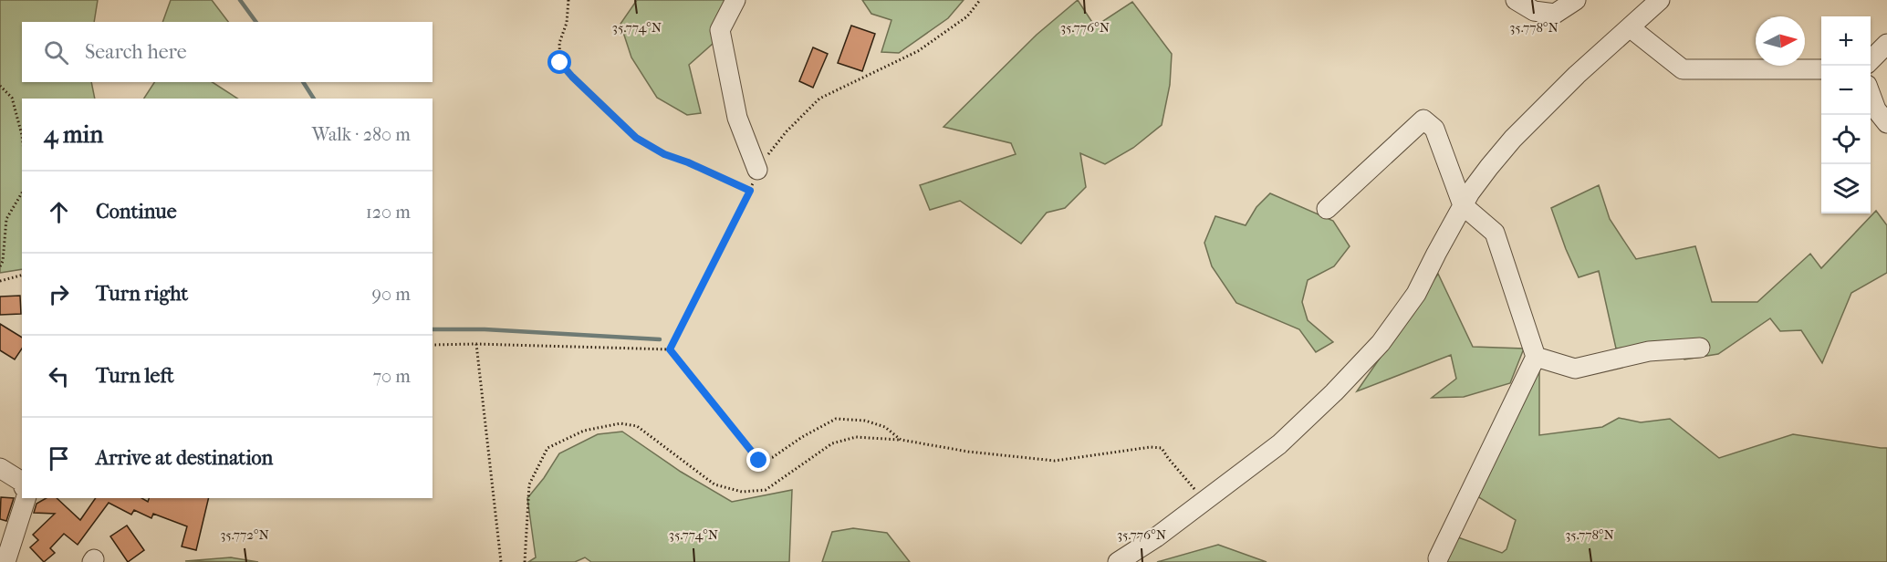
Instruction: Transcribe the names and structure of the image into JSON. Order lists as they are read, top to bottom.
{
  "north": "right",
  "page": {
    "map_buttons": ["+", "−"],
    "search": "Search here",
    "heading": ["4 min", "Walk · 280 m"],
    "list": [
      ["Continue", "120 m"],
      ["Turn right", "90 m"],
      ["Turn left", "70 m"],
      "Arrive at destination"
    ]
  },
  "coordinates": [
    "35.774°N",
    "35.776°N",
    "35.778°N",
    "35.772°N"
  ]
}
